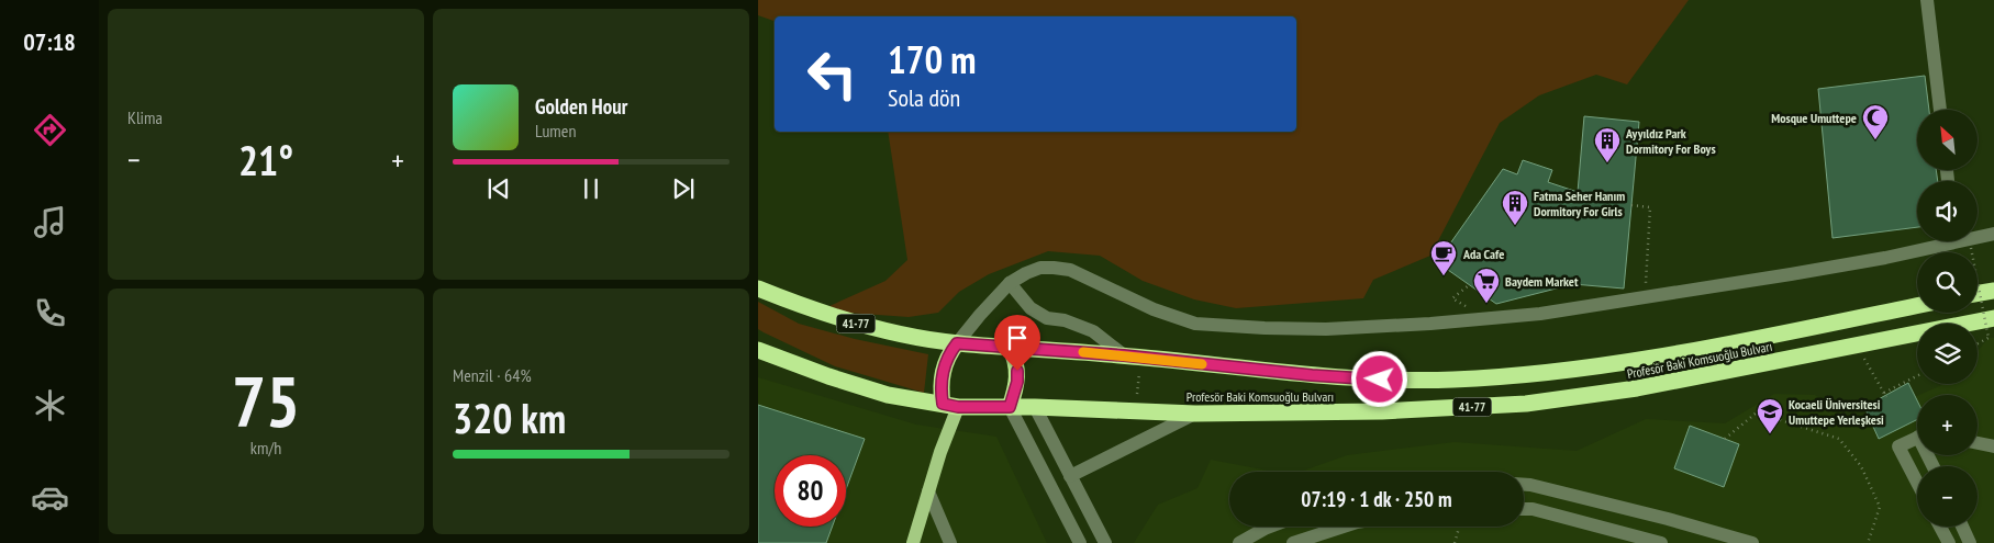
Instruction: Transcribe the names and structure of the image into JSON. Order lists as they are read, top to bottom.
{
  "streets": {
    "highway": ["41-77", "Profesör Baki Komsuoğlu Bulvarı"]
  },
  "places": {
    "mosque": ["Mosque Umuttepe"],
    "building": ["Ayyıldız Park Dormitory For Boys", "Fatma Seher Hanım Dormitory For Girls"],
    "cafe": ["Ada Cafe"],
    "supermarket": ["Baydem Market"],
    "school or university": ["Kocaeli Üniversitesi Umuttepe Yerleşkesi"]
  },
  "north": "top left",
  "page": {
    "tabs": "07:18",
    "tile": [
      "Klima",
      ["75", "km/h"],
      ["Menzil · 64%", "320 km"]
    ],
    "turn": ["170 m", "Sola dön"],
    "song": ["Golden Hour", "Lumen"],
    "map_buttons": ["+", "−"],
    "heat": ["−", "21°", "+"],
    "limit": "80",
    "trip": "07:19 · 1 dk · 250 m"
  }
}
